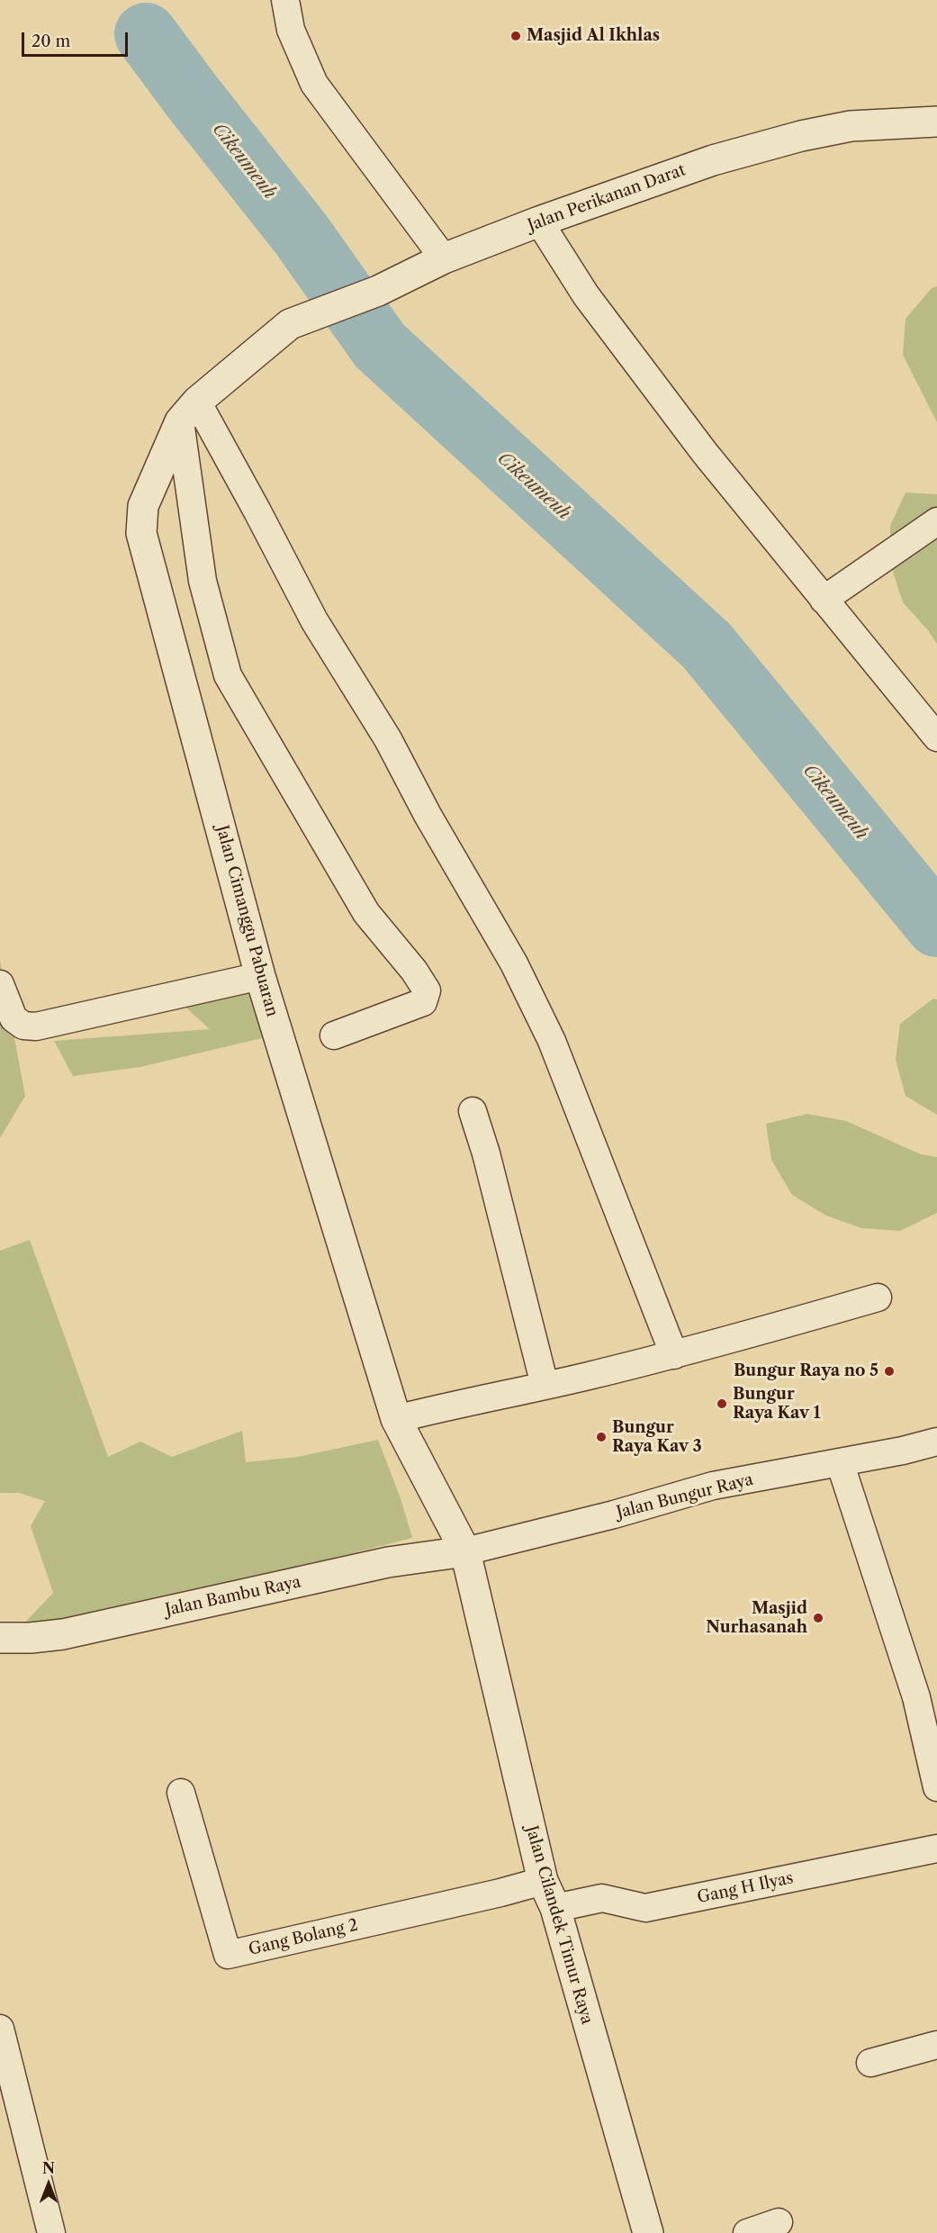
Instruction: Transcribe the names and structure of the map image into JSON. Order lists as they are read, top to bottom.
{
  "streets": {
    "street": [
      "Jalan Perikanan Darat",
      "Jalan Cimanggu Pabuaran",
      "Jalan Bungur Raya",
      "Jalan Bambu Raya",
      "Gang H Ilyas",
      "Jalan Cilandek Timur Raya",
      "Gang Bolang 2"
    ]
  },
  "crossings": [
    ["Jalan Perikanan Darat", "Jalan Cimanggu Pabuaran"],
    ["Jalan Cimanggu Pabuaran", "Jalan Bungur Raya"],
    ["Jalan Cimanggu Pabuaran", "Jalan Bambu Raya"],
    ["Jalan Cimanggu Pabuaran", "Jalan Cilandek Timur Raya"],
    ["Jalan Bungur Raya", "Jalan Bambu Raya"],
    ["Jalan Bungur Raya", "Jalan Cilandek Timur Raya"],
    ["Jalan Bambu Raya", "Jalan Cilandek Timur Raya"],
    ["Gang H Ilyas", "Jalan Cilandek Timur Raya"],
    ["Jalan Cilandek Timur Raya", "Gang Bolang 2"]
  ],
  "water": ["Cikeumeuh"],
  "places": [
    "Masjid Al Ikhlas",
    "Bungur Raya no 5",
    "Bungur Raya Kav 1",
    "Bungur Raya Kav 3",
    "Masjid Nurhasanah"
  ],
  "scale_bar": "20 m",
  "north": "top"
}
